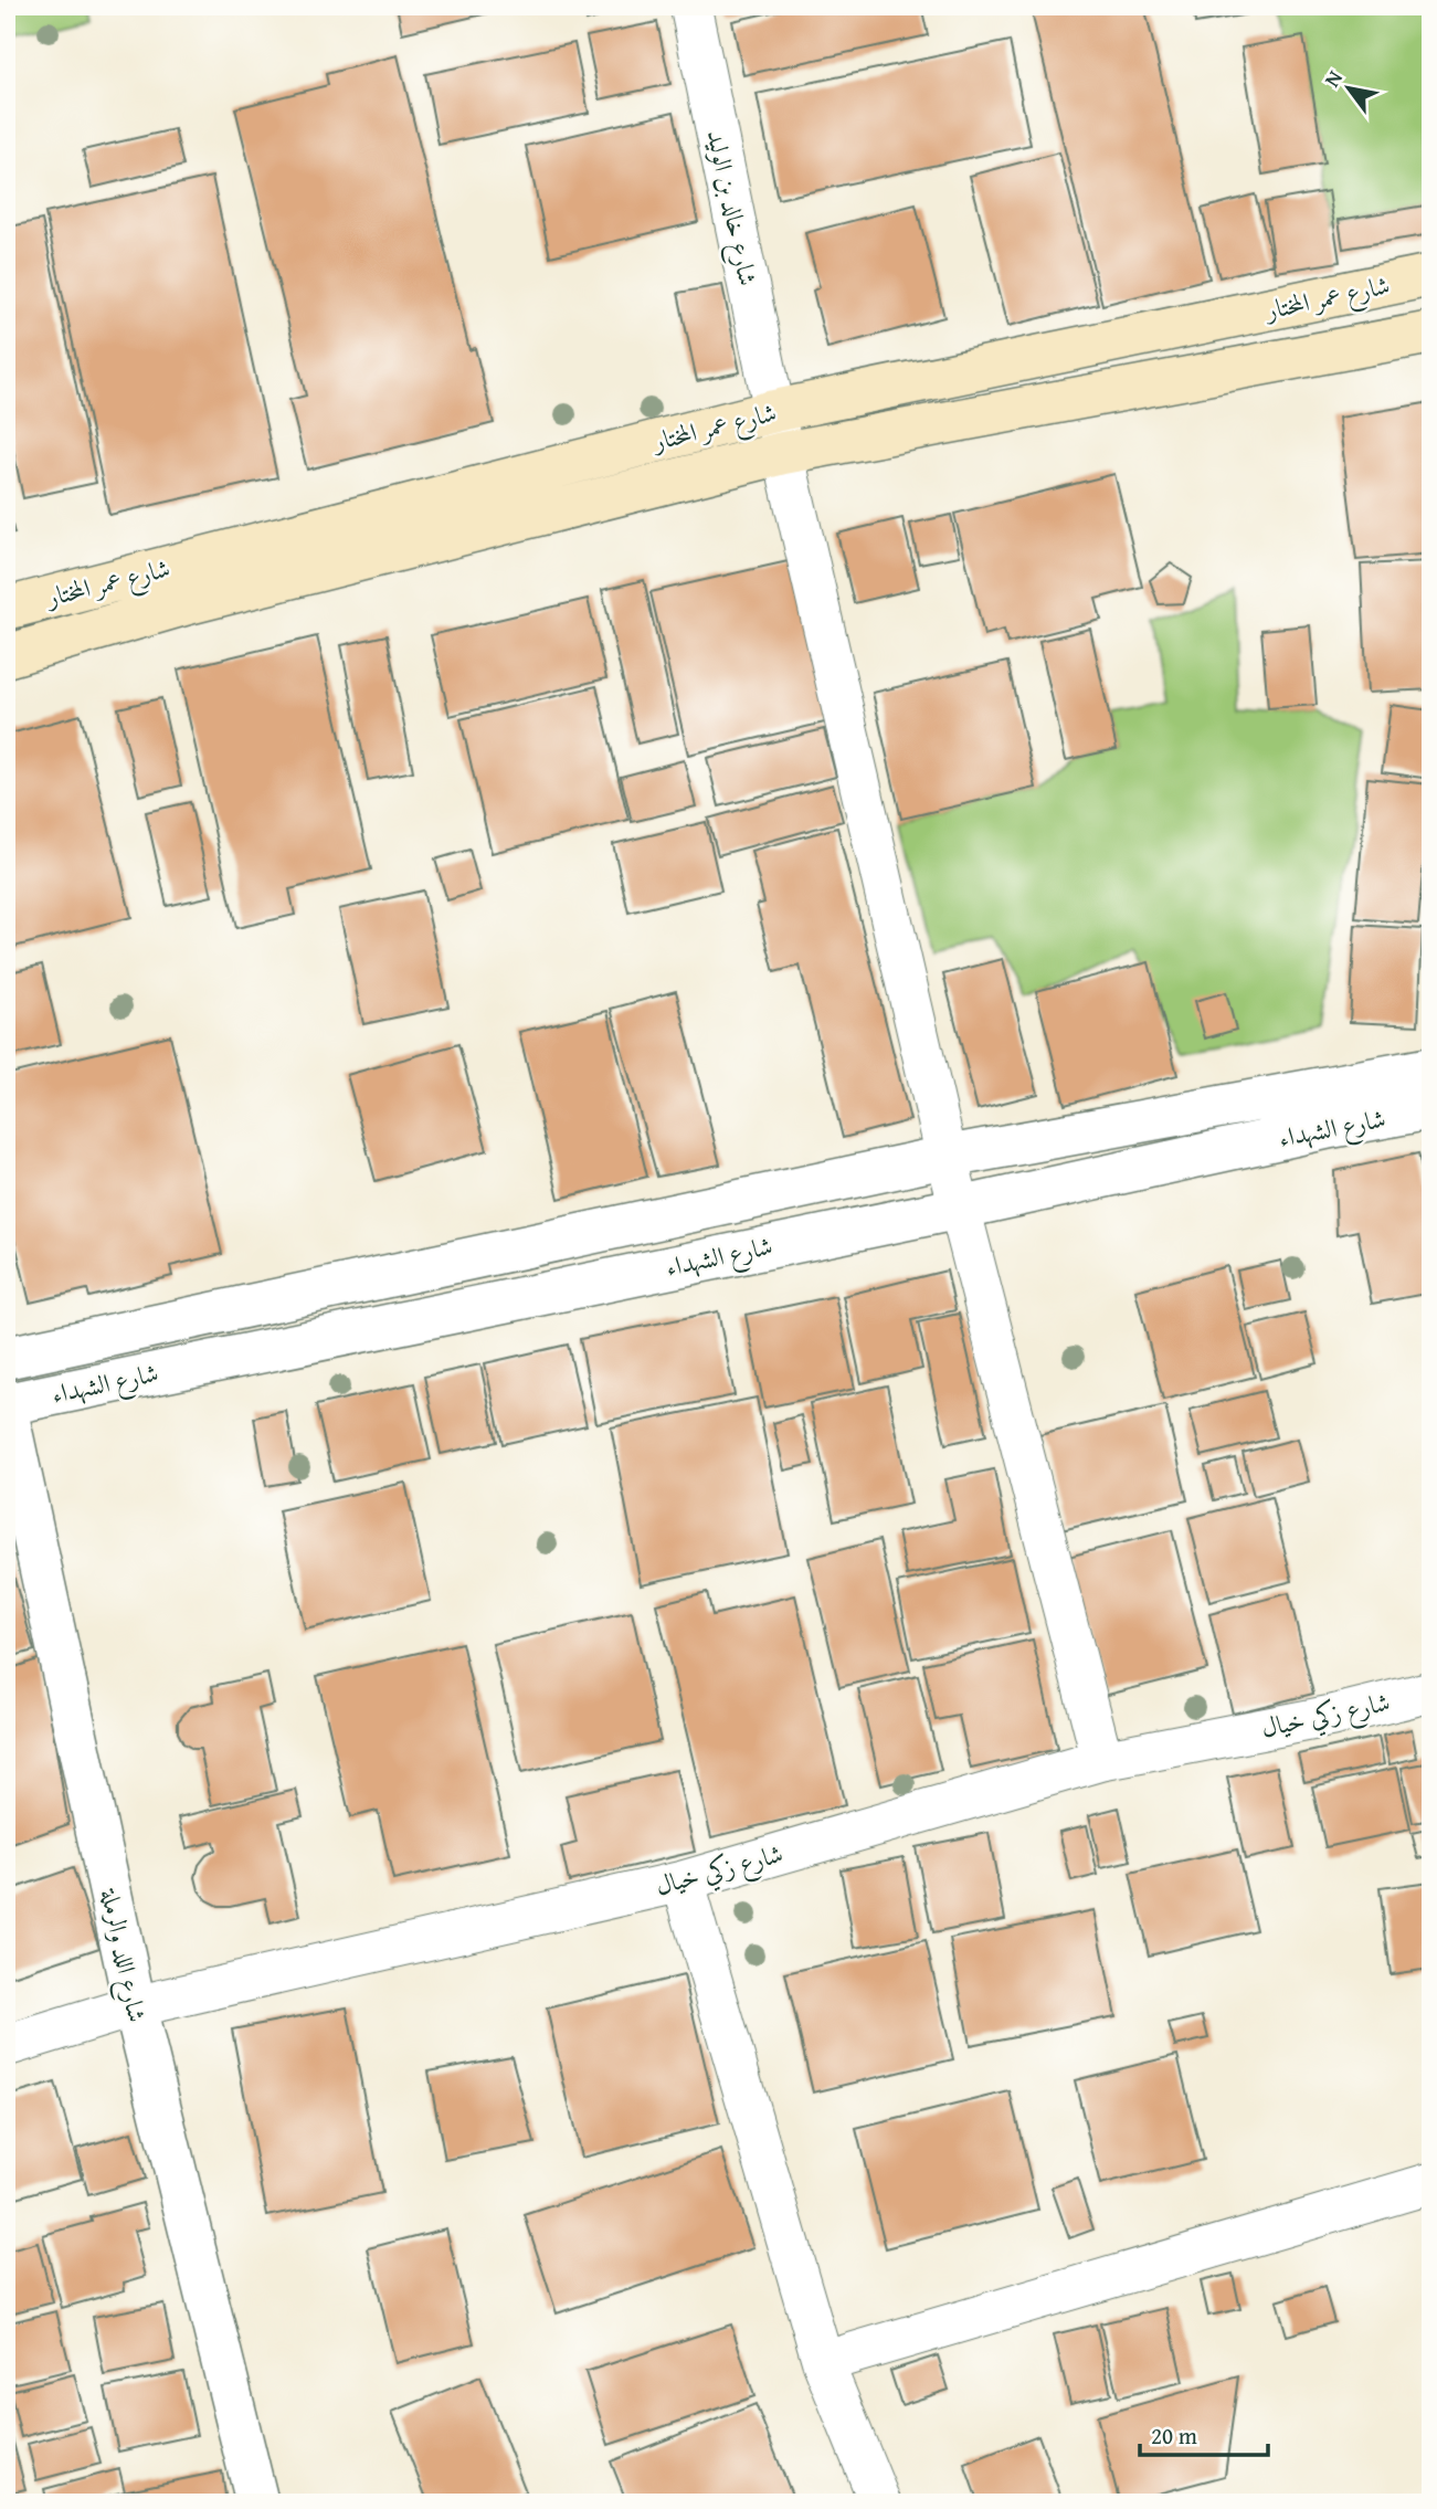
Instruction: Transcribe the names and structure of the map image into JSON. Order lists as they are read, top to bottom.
{
  "streets": {
    "main road": ["شارع عمر المختار"],
    "street": [
      "شارع خالد بن الوليد",
      "شارع الشهداء",
      "شارع زكي خيال",
      "شارع اللد والرملة"
    ]
  },
  "crossings": [
    ["شارع خالد بن الوليد", "شارع عمر المختار"],
    ["شارع خالد بن الوليد", "شارع الشهداء"],
    ["شارع خالد بن الوليد", "شارع زكي خيال"],
    ["شارع الشهداء", "شارع اللد والرملة"],
    ["شارع زكي خيال", "شارع اللد والرملة"]
  ],
  "scale_bar": "20 m",
  "north": "top left"
}
